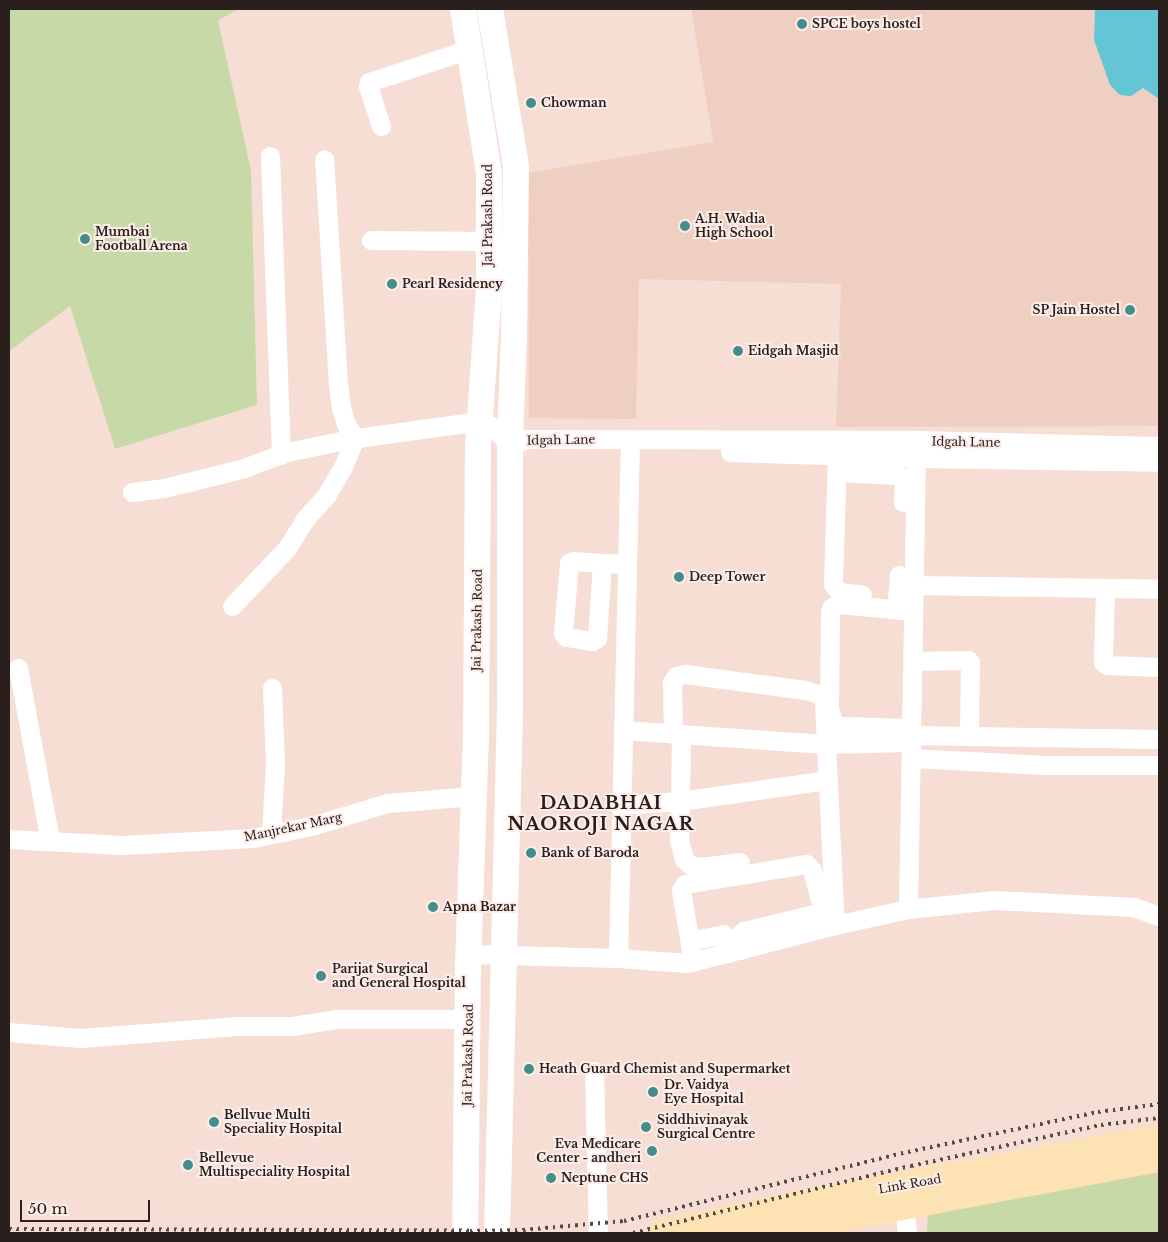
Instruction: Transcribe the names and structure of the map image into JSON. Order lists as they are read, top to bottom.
{
  "streets": {
    "main road": ["Jai Prakash Road", "Link Road"],
    "street": ["Idgah Lane", "Manjrekar Marg"]
  },
  "crossings": [
    ["Jai Prakash Road", "Manjrekar Marg"]
  ],
  "districts": ["DADABHAI NAOROJI NAGAR"],
  "places": [
    "SPCE boys hostel",
    "Chowman",
    "A.H. Wadia High School",
    "Mumbai Football Arena",
    "Pearl Residency",
    "SP Jain Hostel",
    "Eidgah Masjid",
    "Deep Tower",
    "Bank of Baroda",
    "Apna Bazar",
    "Parijat Surgical and General Hospital",
    "Heath Guard Chemist and Supermarket",
    "Dr. Vaidya Eye Hospital",
    "Bellvue Multi Speciality Hospital",
    "Siddhivinayak Surgical Centre",
    "Eva Medicare Center - andheri",
    "Bellevue Multispeciality Hospital",
    "Neptune CHS"
  ],
  "scale_bar": "50 m"
}
